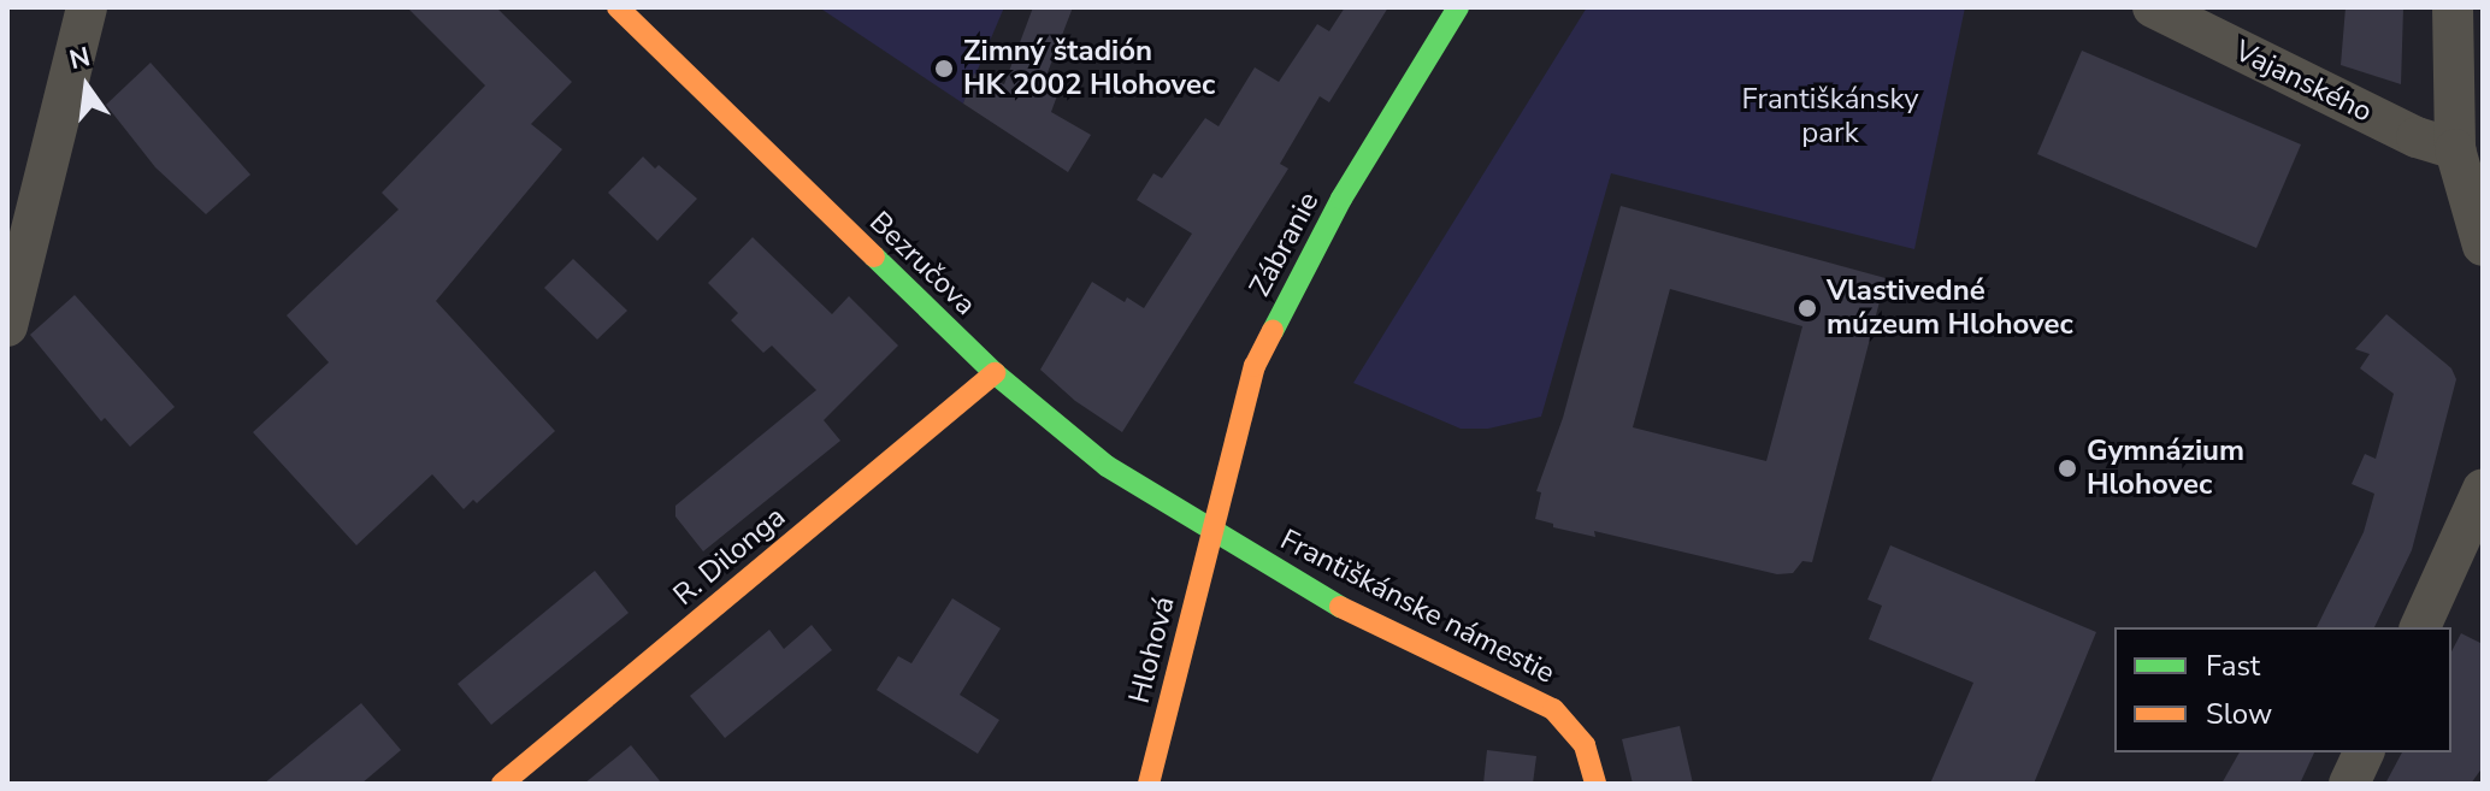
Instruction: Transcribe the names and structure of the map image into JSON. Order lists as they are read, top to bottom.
{
  "streets": {
    "street": [
      "Vajanského",
      "Zábranie",
      "Bezručova",
      "R. Dilonga",
      "Františkánske námestie",
      "Hlohová"
    ]
  },
  "crossings": [
    ["Zábranie", "Bezručova"],
    ["Zábranie", "Františkánske námestie"],
    ["Zábranie", "Hlohová"],
    ["Bezručova", "R. Dilonga"],
    ["Bezručova", "Františkánske námestie"],
    ["Bezručova", "Hlohová"],
    ["Františkánske námestie", "Hlohová"]
  ],
  "parks": ["Františkánsky park"],
  "places": ["Zimný štadión HK 2002 Hlohovec", "Vlastivedné múzeum Hlohovec", "Gymnázium Hlohovec"],
  "legend": ["Fast", "Slow"],
  "north": "top"
}
